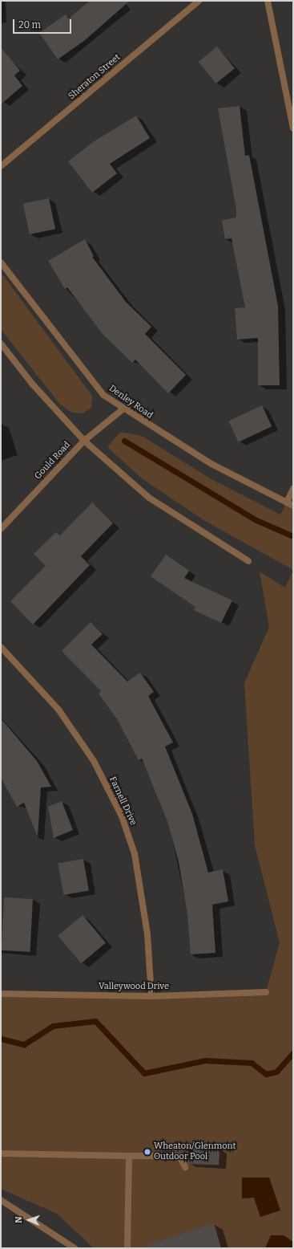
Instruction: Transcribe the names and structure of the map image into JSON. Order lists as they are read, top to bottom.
{
  "streets": {
    "street": [
      "Sheraton Street",
      "Denley Road",
      "Gould Road",
      "Farnell Drive",
      "Valleywood Drive"
    ]
  },
  "crossings": [
    ["Denley Road", "Gould Road"],
    ["Farnell Drive", "Valleywood Drive"]
  ],
  "places": ["Wheaton/Glenmont Outdoor Pool"],
  "scale_bar": "20 m",
  "north": "left"
}
